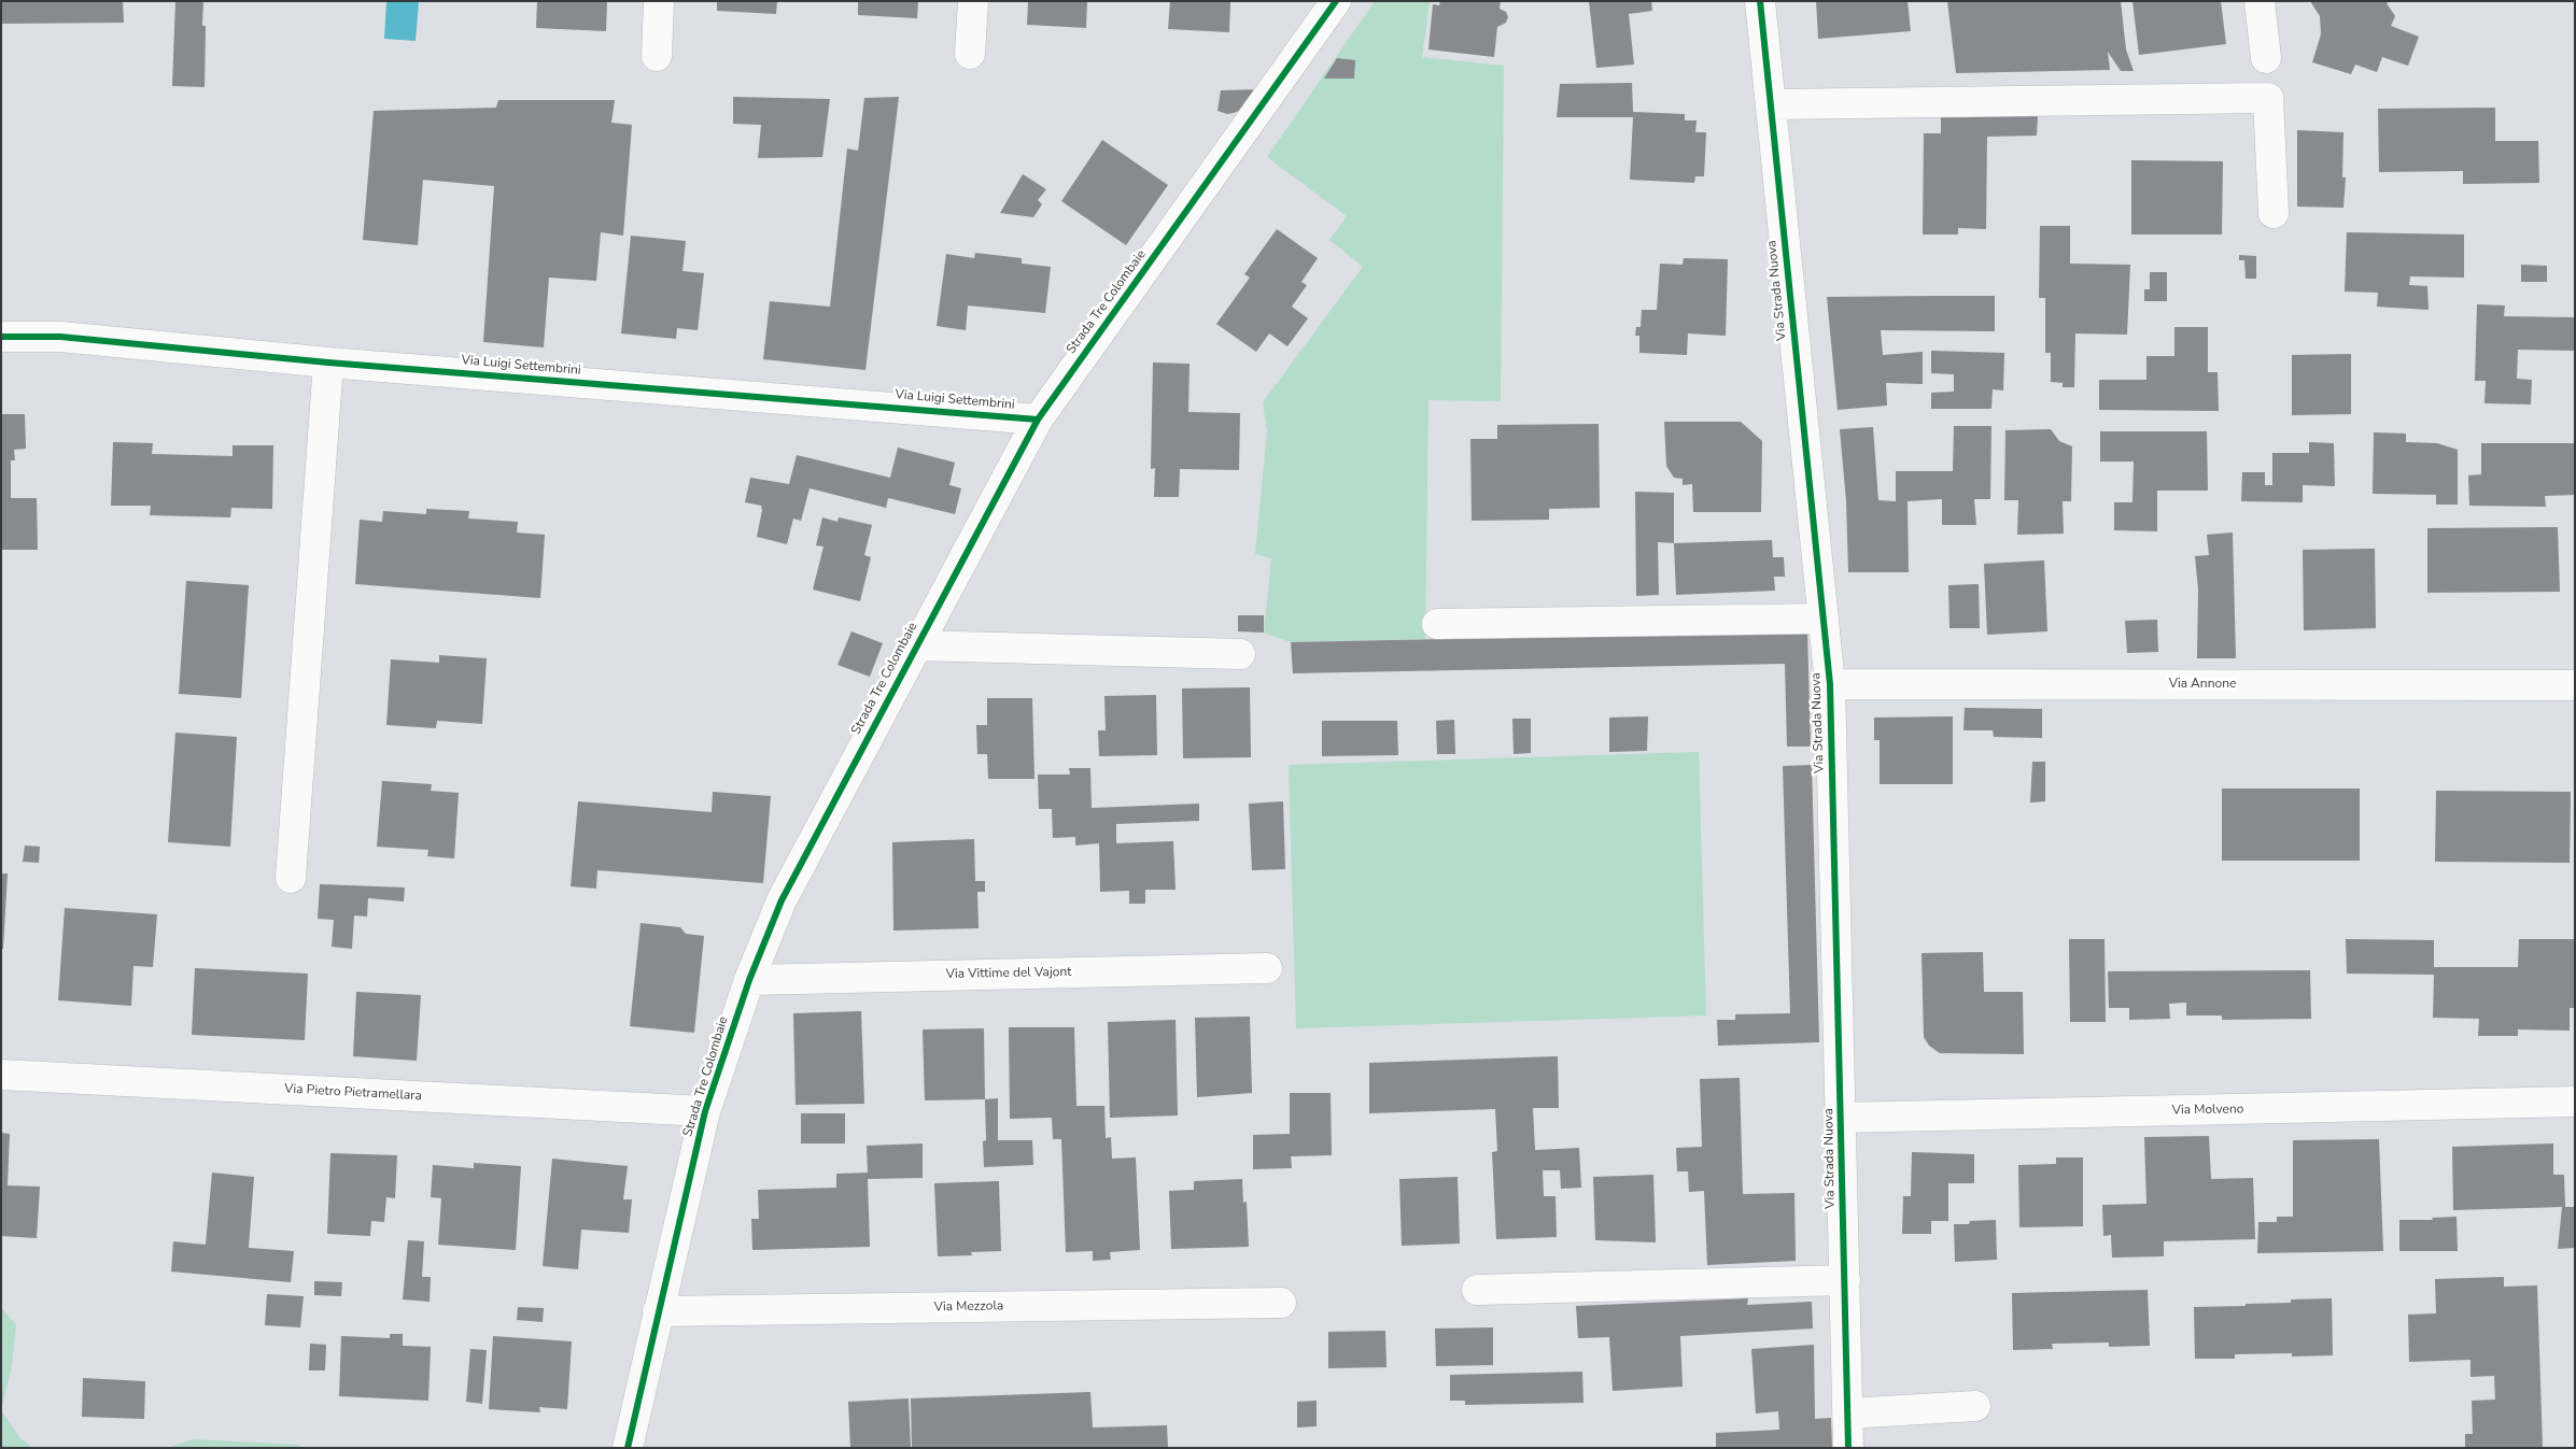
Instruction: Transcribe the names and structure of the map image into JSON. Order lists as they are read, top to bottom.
{
  "streets": {
    "street": [
      "Via Strada Nuova",
      "Strada Tre Colombaie",
      "Via Luigi Settembrini",
      "Via Annone",
      "Via Vittime del Vajont",
      "Via Pietro Pietramellara",
      "Via Molveno",
      "Via Mezzola"
    ]
  },
  "crossings": [
    ["Via Strada Nuova", "Via Annone"],
    ["Via Strada Nuova", "Via Molveno"],
    ["Strada Tre Colombaie", "Via Luigi Settembrini"],
    ["Strada Tre Colombaie", "Via Vittime del Vajont"],
    ["Strada Tre Colombaie", "Via Pietro Pietramellara"],
    ["Strada Tre Colombaie", "Via Mezzola"]
  ]
}
